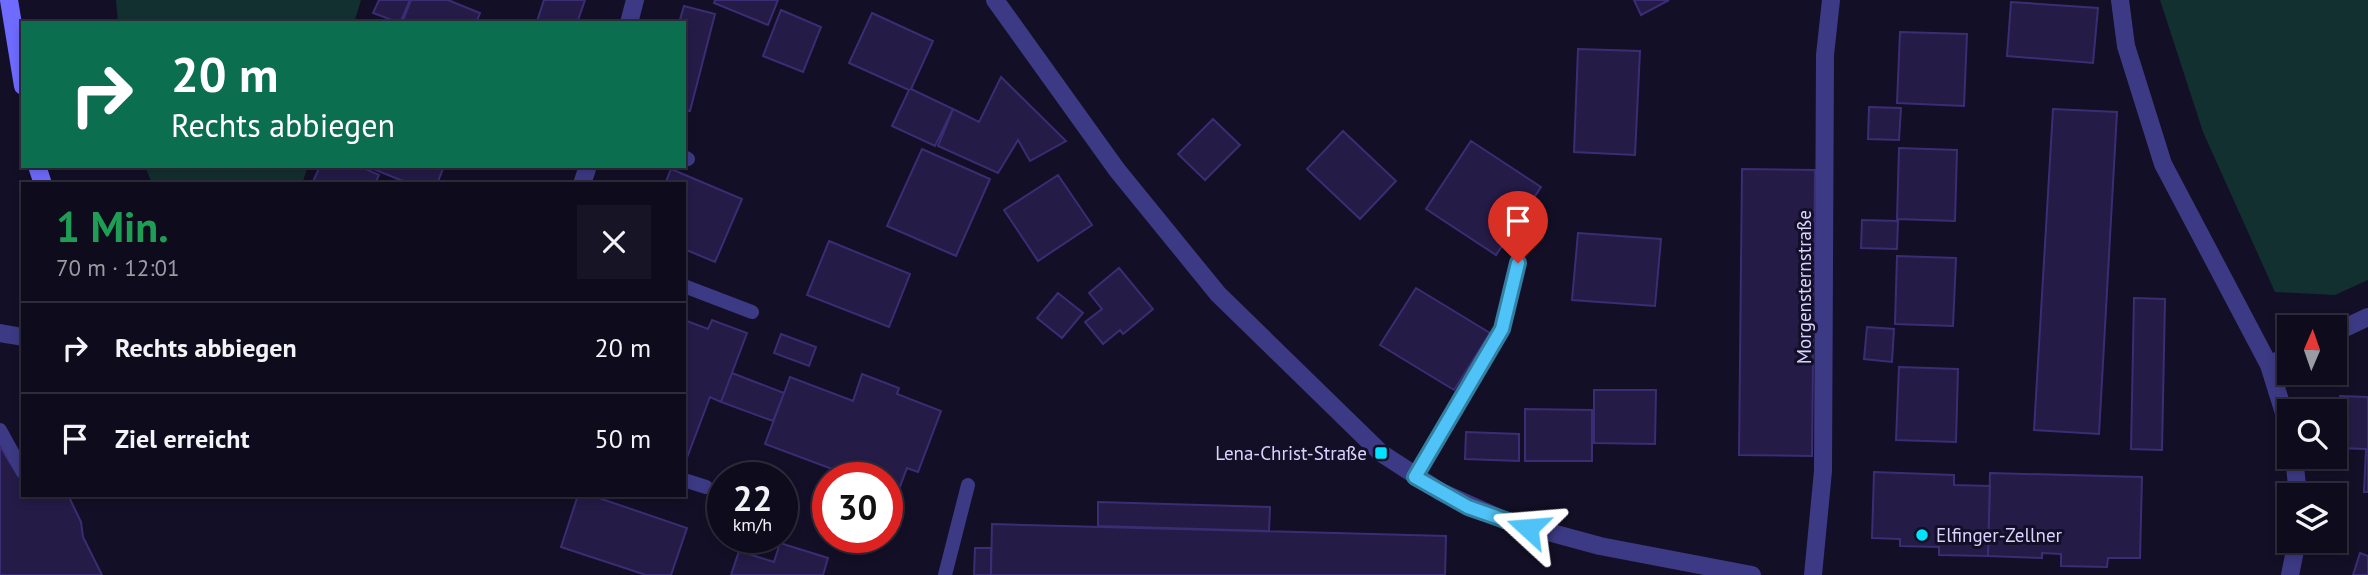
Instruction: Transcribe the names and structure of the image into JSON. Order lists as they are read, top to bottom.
{
  "streets": {
    "street": ["Morgensternstraße"]
  },
  "places": {
    "transit": ["Lena-Christ-Straße"],
    "other": ["Elfinger-Zellner"]
  },
  "north": "top",
  "page": {
    "turn": ["20 m", "Rechts abbiegen"],
    "heading": ["1 Min.", "70 m · 12:01"],
    "list": [
      {
        "name": "Rechts abbiegen",
        "value": "20 m"
      },
      {
        "name": "Ziel erreicht",
        "value": "50 m"
      }
    ],
    "speed": "22 km/h",
    "limit": "30"
  }
}
